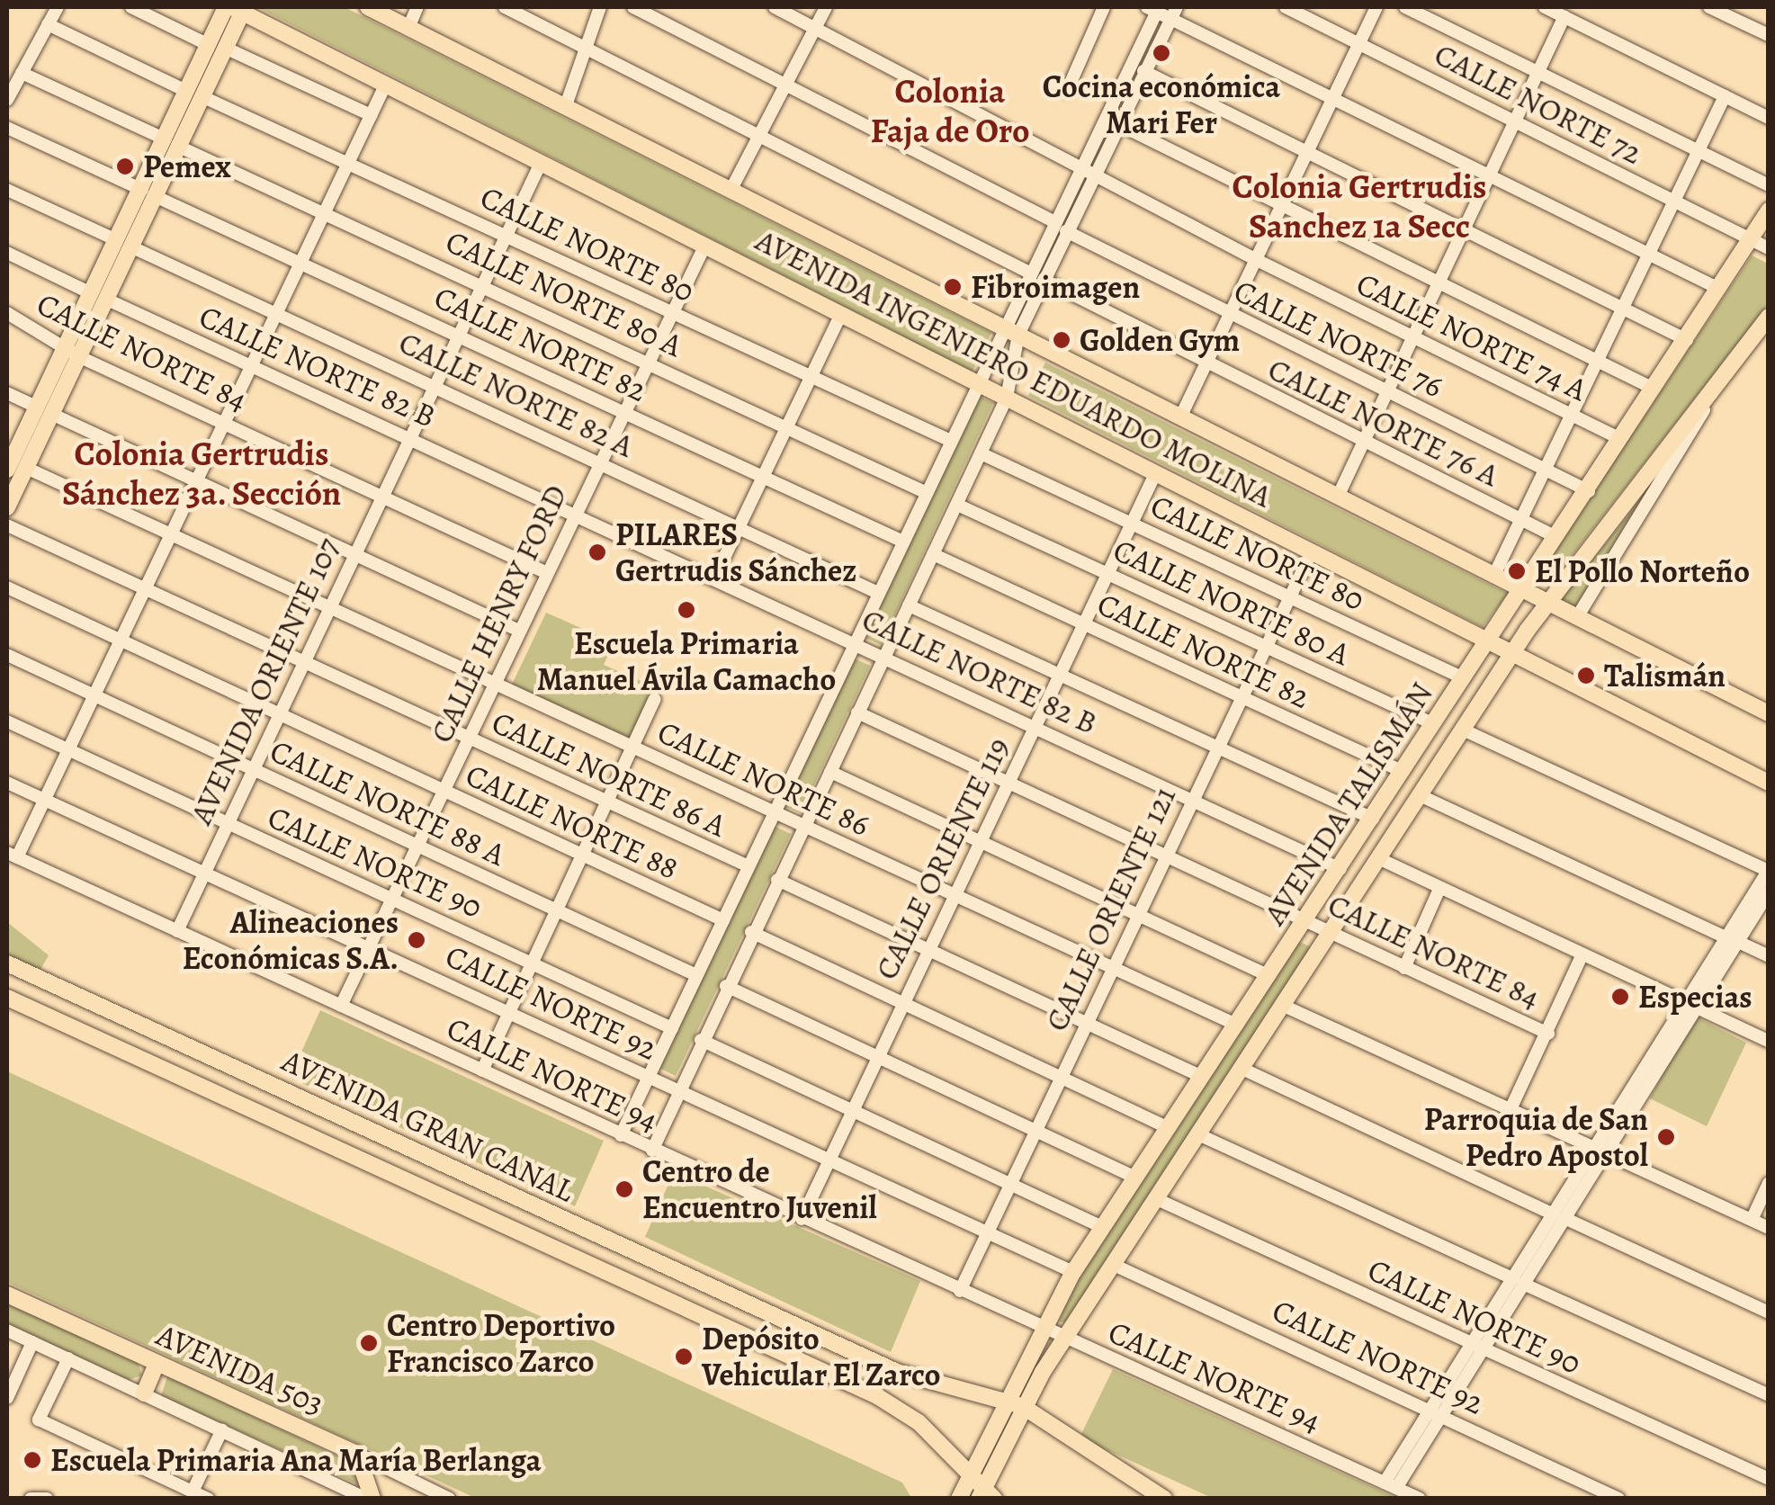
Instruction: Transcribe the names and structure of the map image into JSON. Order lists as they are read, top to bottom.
{
  "streets": {
    "main road": [
      "AVENIDA INGENIERO EDUARDO MOLINA",
      "AVENIDA TALISMÁN",
      "AVENIDA GRAN CANAL",
      "AVENIDA 503"
    ],
    "street": [
      "CALLE NORTE 72",
      "CALLE NORTE 80",
      "CALLE NORTE 80 A",
      "CALLE NORTE 74 A",
      "CALLE NORTE 76",
      "CALLE NORTE 82",
      "CALLE NORTE 84",
      "CALLE NORTE 82 B",
      "CALLE NORTE 82 A",
      "CALLE NORTE 76 A",
      "CALLE HENRY FORD",
      "AVENIDA ORIENTE 107",
      "CALLE NORTE 86 A",
      "CALLE NORTE 86",
      "CALLE NORTE 88 A",
      "CALLE NORTE 88",
      "CALLE ORIENTE 119",
      "CALLE NORTE 90",
      "CALLE ORIENTE 121",
      "CALLE NORTE 92",
      "CALLE NORTE 94"
    ]
  },
  "crossings": [
    ["CALLE NORTE 72", "AVENIDA TALISMÁN"],
    ["CALLE NORTE 80", "CALLE HENRY FORD"],
    ["CALLE NORTE 80", "AVENIDA ORIENTE 107"],
    ["CALLE NORTE 80", "AVENIDA TALISMÁN"],
    ["CALLE NORTE 80", "CALLE ORIENTE 119"],
    ["CALLE NORTE 80", "CALLE ORIENTE 121"],
    ["CALLE NORTE 80 A", "CALLE HENRY FORD"],
    ["CALLE NORTE 80 A", "AVENIDA ORIENTE 107"],
    ["CALLE NORTE 80 A", "AVENIDA TALISMÁN"],
    ["CALLE NORTE 80 A", "CALLE ORIENTE 119"],
    ["CALLE NORTE 80 A", "CALLE ORIENTE 121"],
    ["CALLE NORTE 74 A", "AVENIDA TALISMÁN"],
    ["CALLE NORTE 76", "AVENIDA TALISMÁN"],
    ["CALLE NORTE 82", "CALLE HENRY FORD"],
    ["CALLE NORTE 82", "AVENIDA ORIENTE 107"],
    ["CALLE NORTE 82", "AVENIDA TALISMÁN"],
    ["CALLE NORTE 82", "CALLE ORIENTE 119"],
    ["CALLE NORTE 82", "CALLE ORIENTE 121"],
    ["CALLE NORTE 84", "CALLE HENRY FORD"],
    ["CALLE NORTE 84", "AVENIDA ORIENTE 107"],
    ["CALLE NORTE 84", "AVENIDA TALISMÁN"],
    ["CALLE NORTE 84", "CALLE ORIENTE 119"],
    ["CALLE NORTE 84", "CALLE ORIENTE 121"],
    ["CALLE NORTE 82 B", "CALLE HENRY FORD"],
    ["CALLE NORTE 82 B", "AVENIDA ORIENTE 107"],
    ["CALLE NORTE 82 B", "AVENIDA TALISMÁN"],
    ["CALLE NORTE 82 B", "CALLE ORIENTE 119"],
    ["CALLE NORTE 82 B", "CALLE ORIENTE 121"],
    ["AVENIDA INGENIERO EDUARDO MOLINA", "CALLE HENRY FORD"],
    ["AVENIDA INGENIERO EDUARDO MOLINA", "AVENIDA ORIENTE 107"],
    ["AVENIDA INGENIERO EDUARDO MOLINA", "AVENIDA TALISMÁN"],
    ["AVENIDA INGENIERO EDUARDO MOLINA", "CALLE ORIENTE 119"],
    ["AVENIDA INGENIERO EDUARDO MOLINA", "CALLE ORIENTE 121"],
    ["CALLE NORTE 82 A", "CALLE HENRY FORD"],
    ["CALLE NORTE 82 A", "AVENIDA ORIENTE 107"],
    ["CALLE NORTE 76 A", "AVENIDA TALISMÁN"],
    ["CALLE HENRY FORD", "CALLE NORTE 86 A"],
    ["CALLE HENRY FORD", "CALLE NORTE 86"],
    ["CALLE HENRY FORD", "CALLE NORTE 88 A"],
    ["CALLE HENRY FORD", "CALLE NORTE 88"],
    ["CALLE HENRY FORD", "CALLE NORTE 90"],
    ["CALLE HENRY FORD", "CALLE NORTE 92"],
    ["CALLE HENRY FORD", "CALLE NORTE 94"],
    ["AVENIDA ORIENTE 107", "CALLE NORTE 86 A"],
    ["AVENIDA ORIENTE 107", "CALLE NORTE 86"],
    ["AVENIDA ORIENTE 107", "CALLE NORTE 88 A"],
    ["AVENIDA ORIENTE 107", "CALLE NORTE 88"],
    ["AVENIDA ORIENTE 107", "CALLE NORTE 90"],
    ["AVENIDA ORIENTE 107", "CALLE NORTE 92"],
    ["AVENIDA ORIENTE 107", "CALLE NORTE 94"],
    ["CALLE NORTE 86", "AVENIDA TALISMÁN"],
    ["CALLE NORTE 86", "CALLE ORIENTE 119"],
    ["CALLE NORTE 86", "CALLE ORIENTE 121"],
    ["AVENIDA TALISMÁN", "CALLE NORTE 90"],
    ["AVENIDA TALISMÁN", "CALLE NORTE 92"],
    ["AVENIDA TALISMÁN", "CALLE NORTE 94"],
    ["AVENIDA TALISMÁN", "AVENIDA GRAN CANAL"],
    ["CALLE ORIENTE 119", "CALLE NORTE 92"],
    ["CALLE ORIENTE 119", "CALLE NORTE 94"],
    ["CALLE ORIENTE 121", "CALLE NORTE 92"],
    ["CALLE ORIENTE 121", "CALLE NORTE 94"]
  ],
  "districts": ["Colonia Faja de Oro", "Colonia Gertrudis Sanchez 1a Secc", "Colonia Gertrudis Sánchez 3a. Sección"],
  "places": [
    "Cocina económica Mari Fer",
    "Pemex",
    "Fibroimagen",
    "Golden Gym",
    "PILARES Gertrudis Sánchez",
    "El Pollo Norteño",
    "Escuela Primaria Manuel Ávila Camacho",
    "Talismán",
    "Alineaciones Económicas S.A.",
    "Especias",
    "Parroquia de San Pedro Apostol",
    "Centro de Encuentro Juvenil",
    "Centro Deportivo Francisco Zarco",
    "Depósito Vehicular El Zarco",
    "Escuela Primaria Ana María Berlanga"
  ]
}
